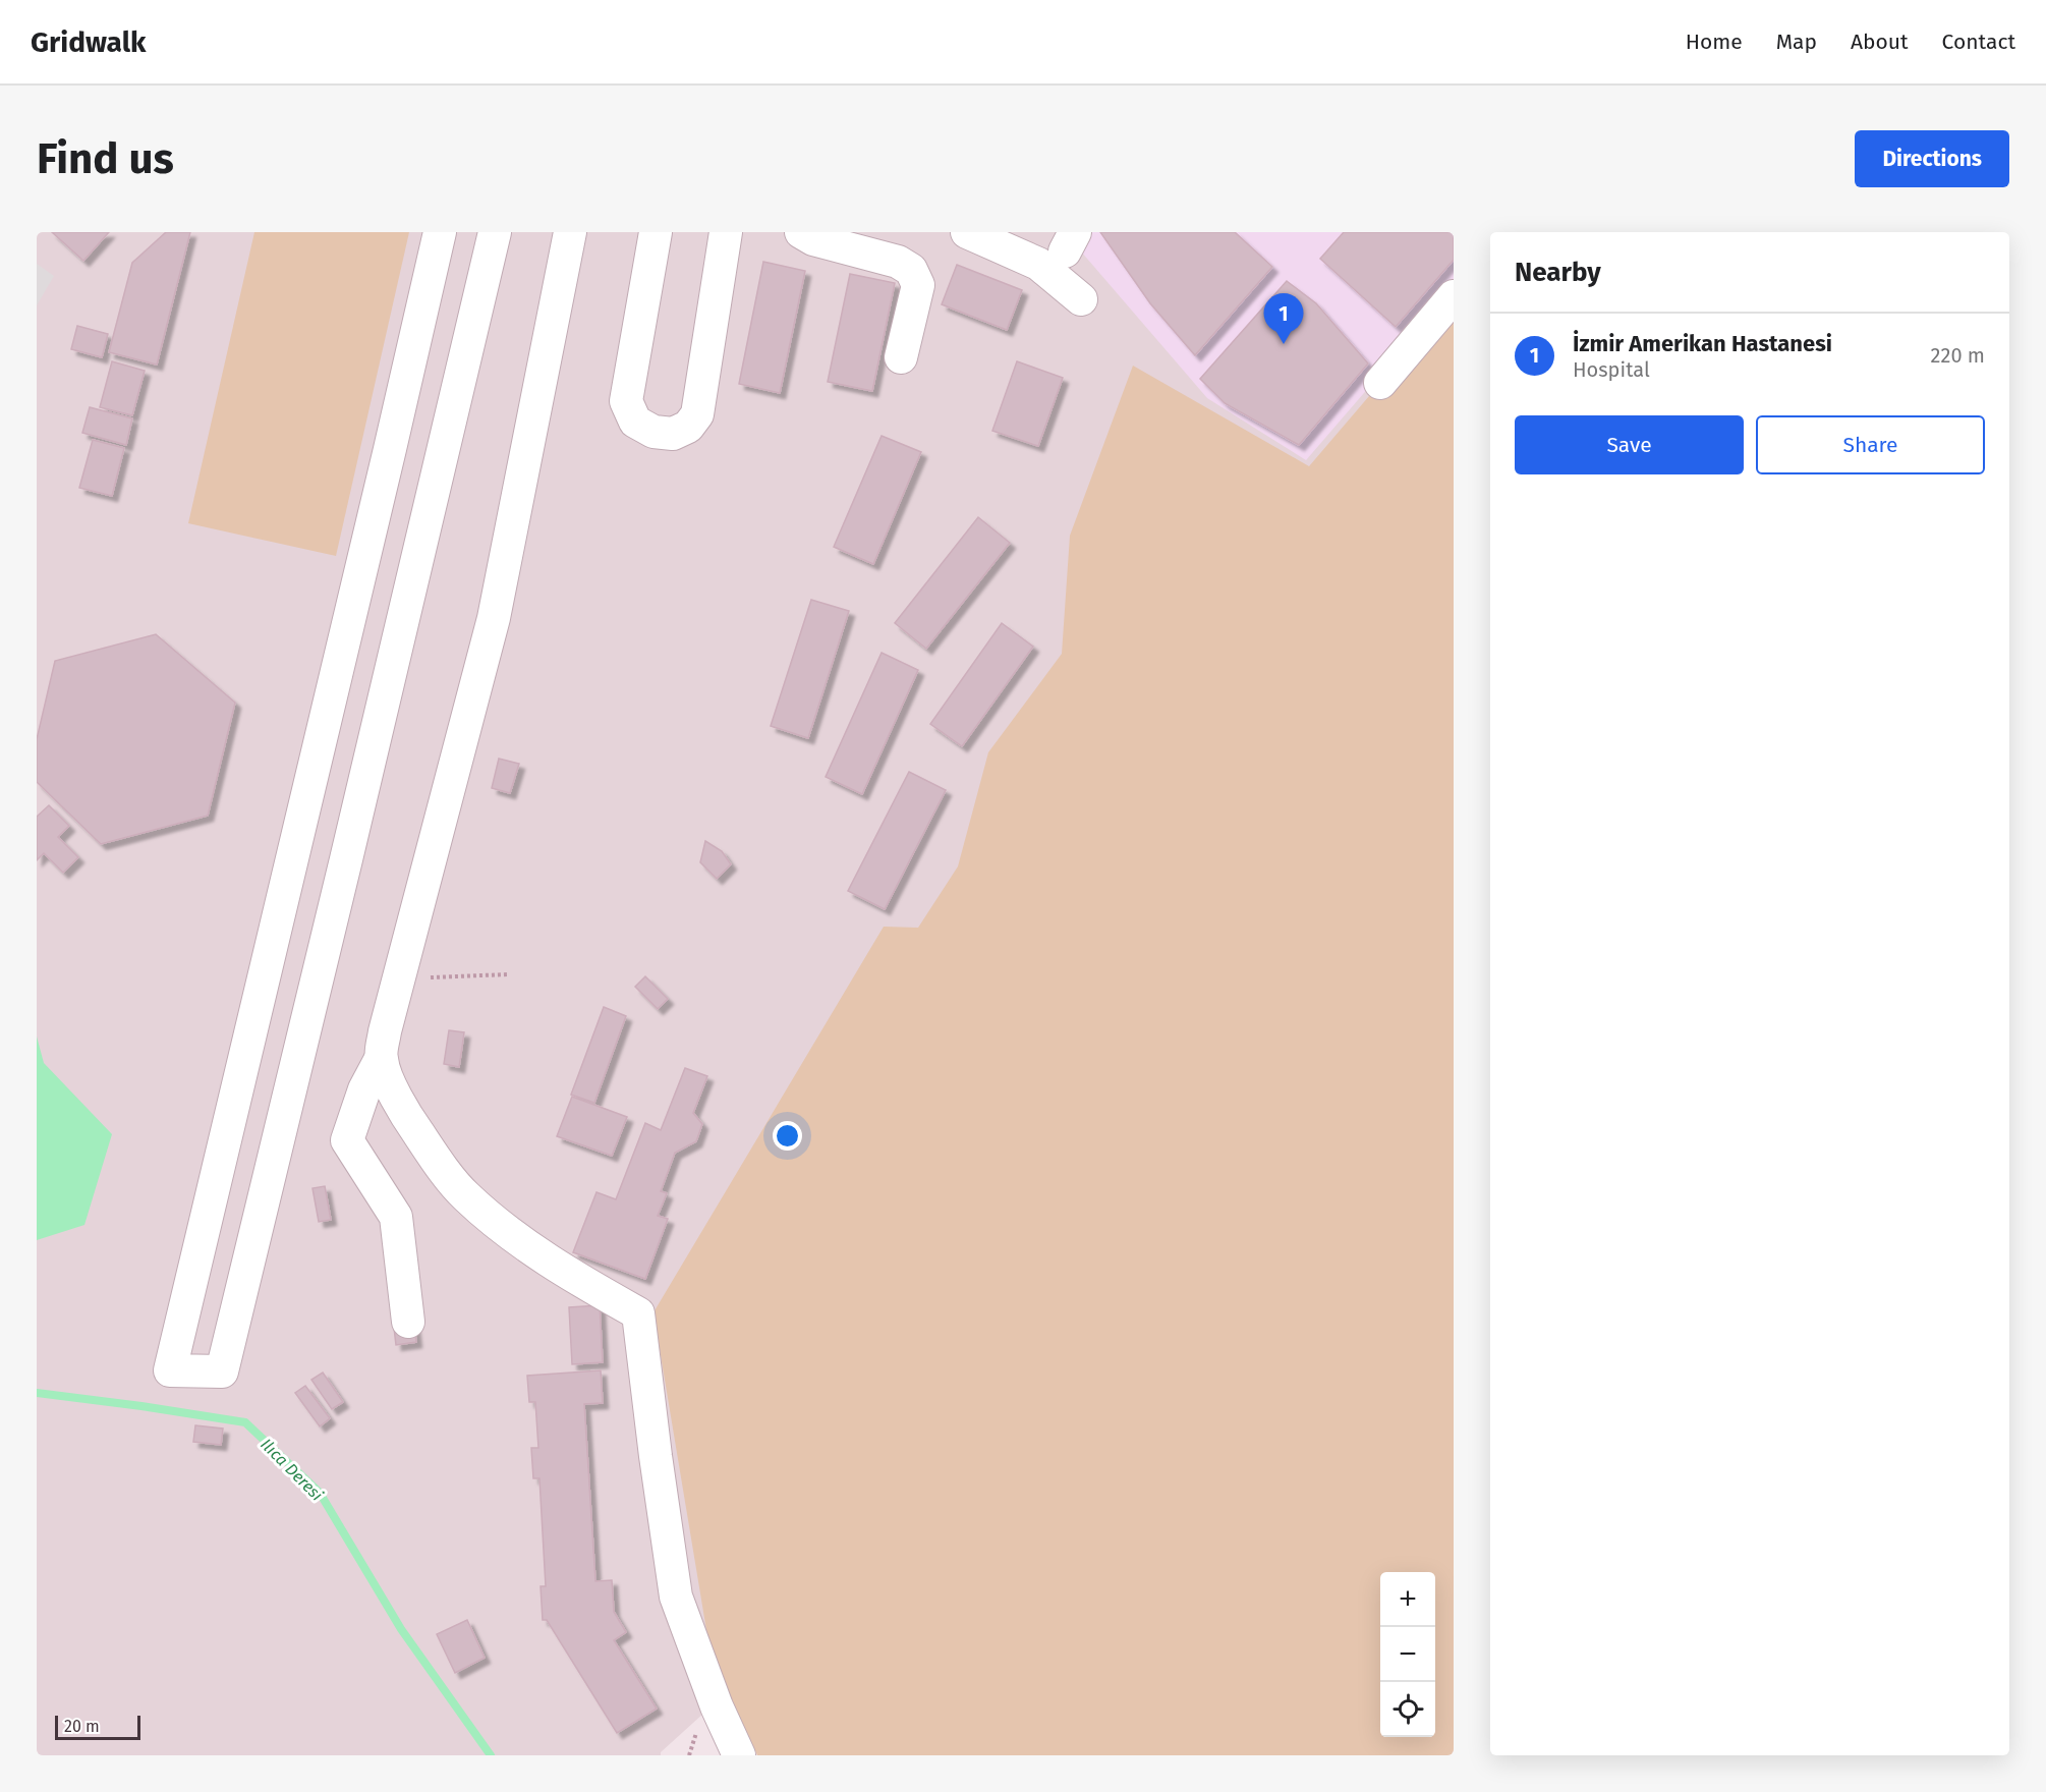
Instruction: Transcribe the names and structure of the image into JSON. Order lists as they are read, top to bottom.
{
  "water": ["Ilıca Deresi"],
  "scale_bar": "20 m",
  "page": {
    "header": "Gridwalk",
    "nav": [
      "Home",
      "Map",
      "About",
      "Contact"
    ],
    "buttons": [
      "Directions",
      ["Save", "Share"]
    ],
    "title": "Find us",
    "heading": "Nearby",
    "pins": "1",
    "list": [
      {
        "mark": "1",
        "name": "İzmir Amerikan Hastanesi",
        "note": "Hospital",
        "value": "220 m"
      }
    ],
    "map_buttons": ["+", "−"],
    "scale": "20 m"
  }
}
